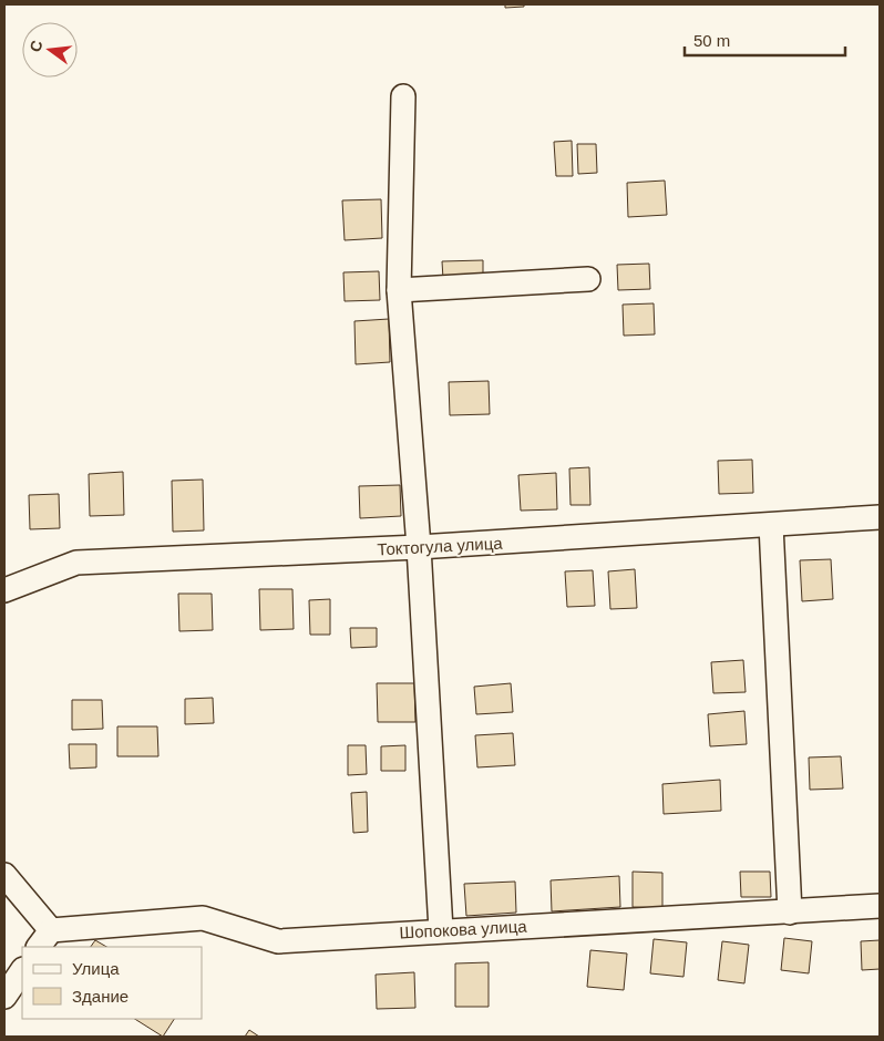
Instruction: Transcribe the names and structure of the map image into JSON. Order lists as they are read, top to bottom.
{
  "streets": {
    "street": ["Токтогула улица", "Шопокова улица"]
  },
  "legend": ["Улица", "Здание"],
  "scale_bar": "50 m",
  "north": "left"
}
